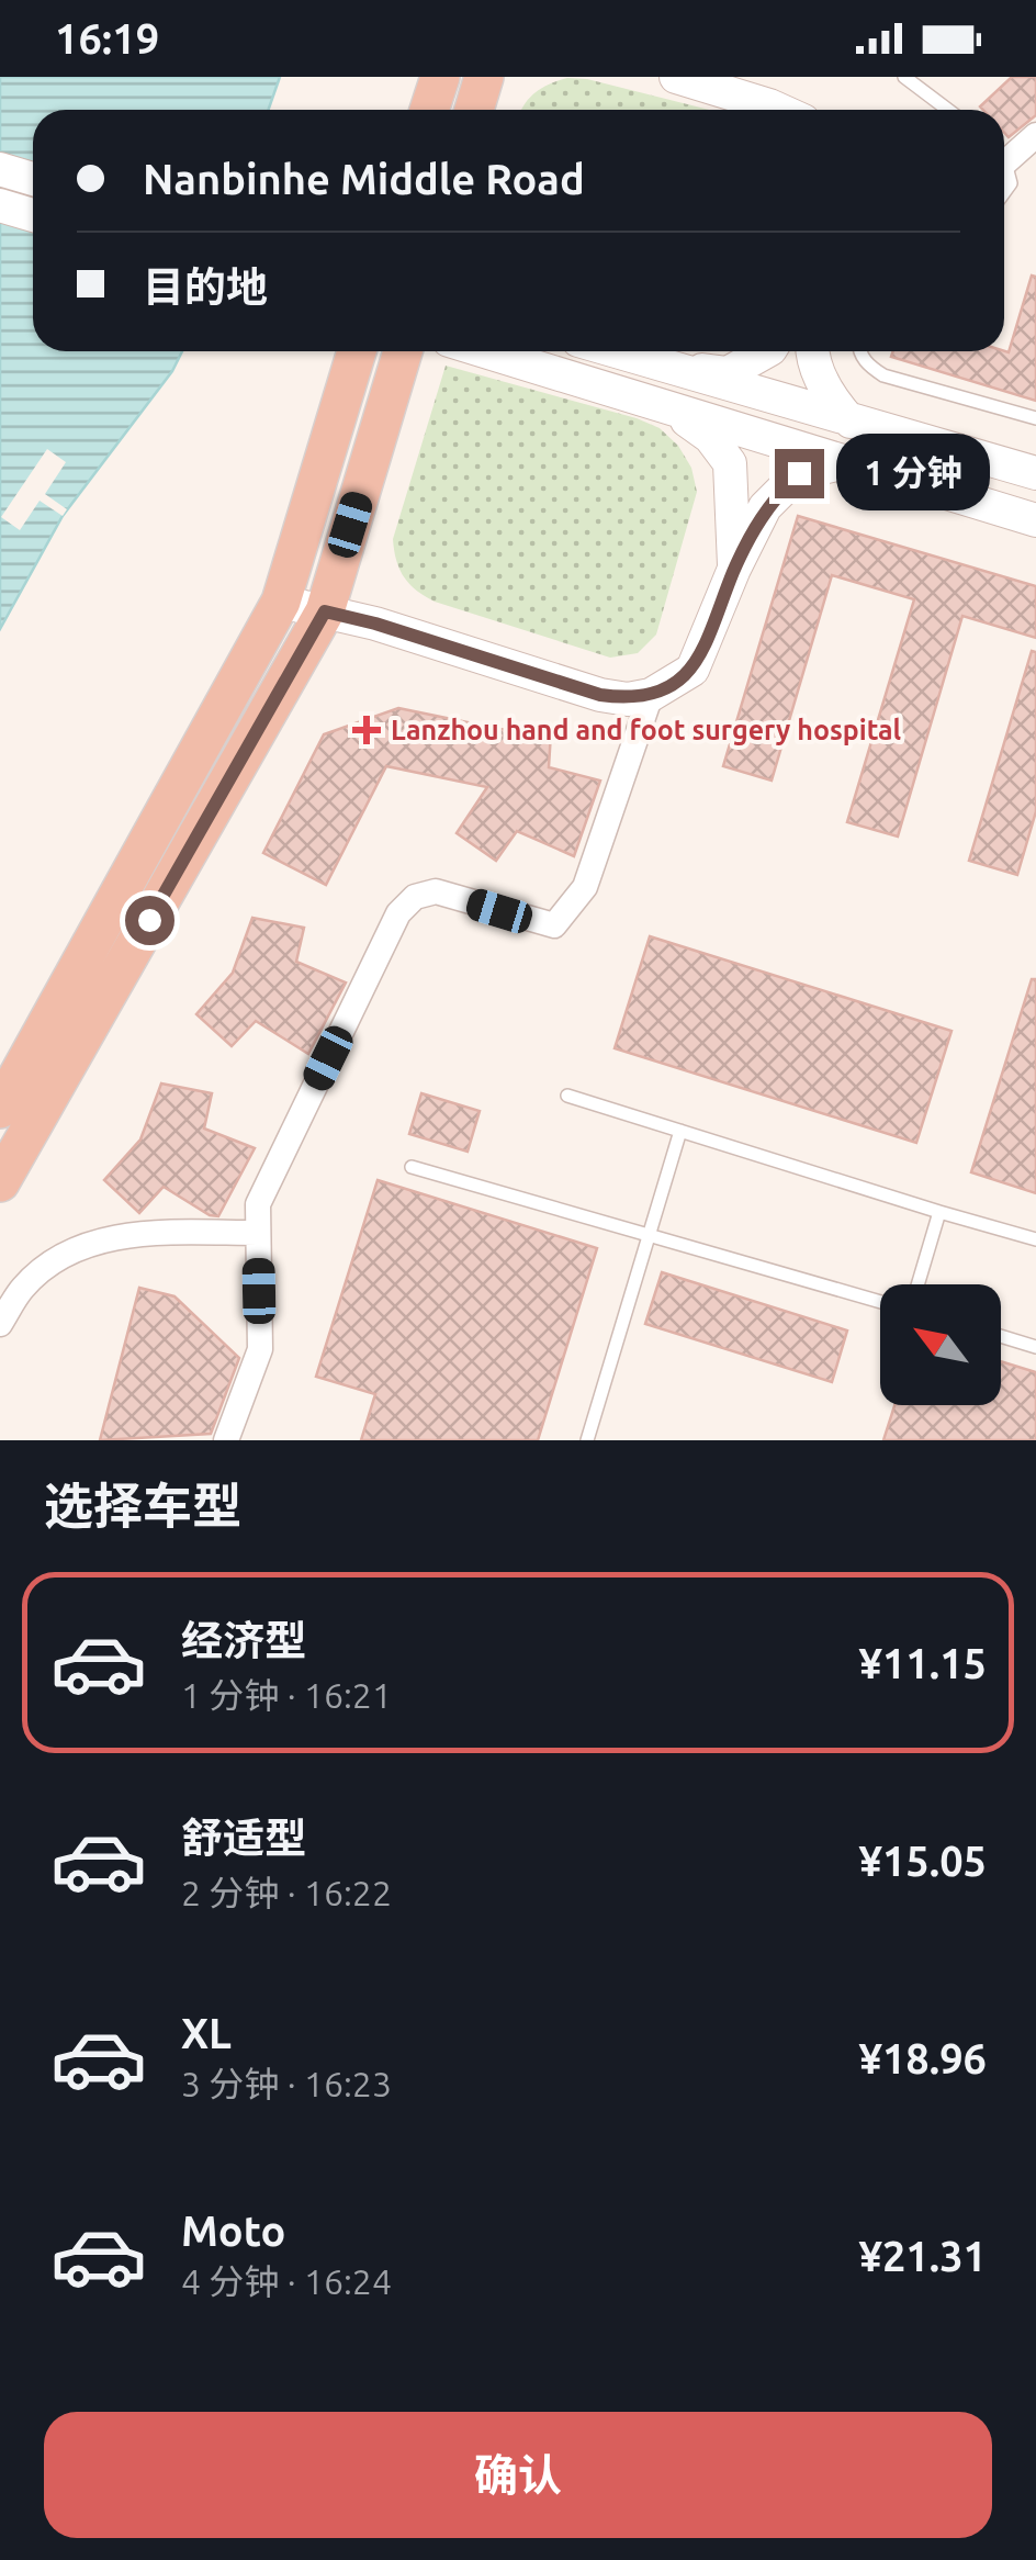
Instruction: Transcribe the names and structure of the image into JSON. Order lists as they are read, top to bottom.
{
  "places": {
    "health": ["Lanzhou hand and foot surgery hospital"]
  },
  "north": "top left",
  "page": {
    "status": "16:19",
    "banner": ["Nanbinhe Middle Road", "目的地"],
    "bubble": "1 分钟",
    "heading": "选择车型",
    "list": [
      {
        "name": "经济型",
        "note": "1 分钟 · 16:21",
        "value": "¥11.15"
      },
      {
        "name": "舒适型",
        "note": "2 分钟 · 16:22",
        "value": "¥15.05"
      },
      {
        "name": "XL",
        "note": "3 分钟 · 16:23",
        "value": "¥18.96"
      },
      {
        "name": "Moto",
        "note": "4 分钟 · 16:24",
        "value": "¥21.31"
      }
    ],
    "buttons": "确认"
  }
}
